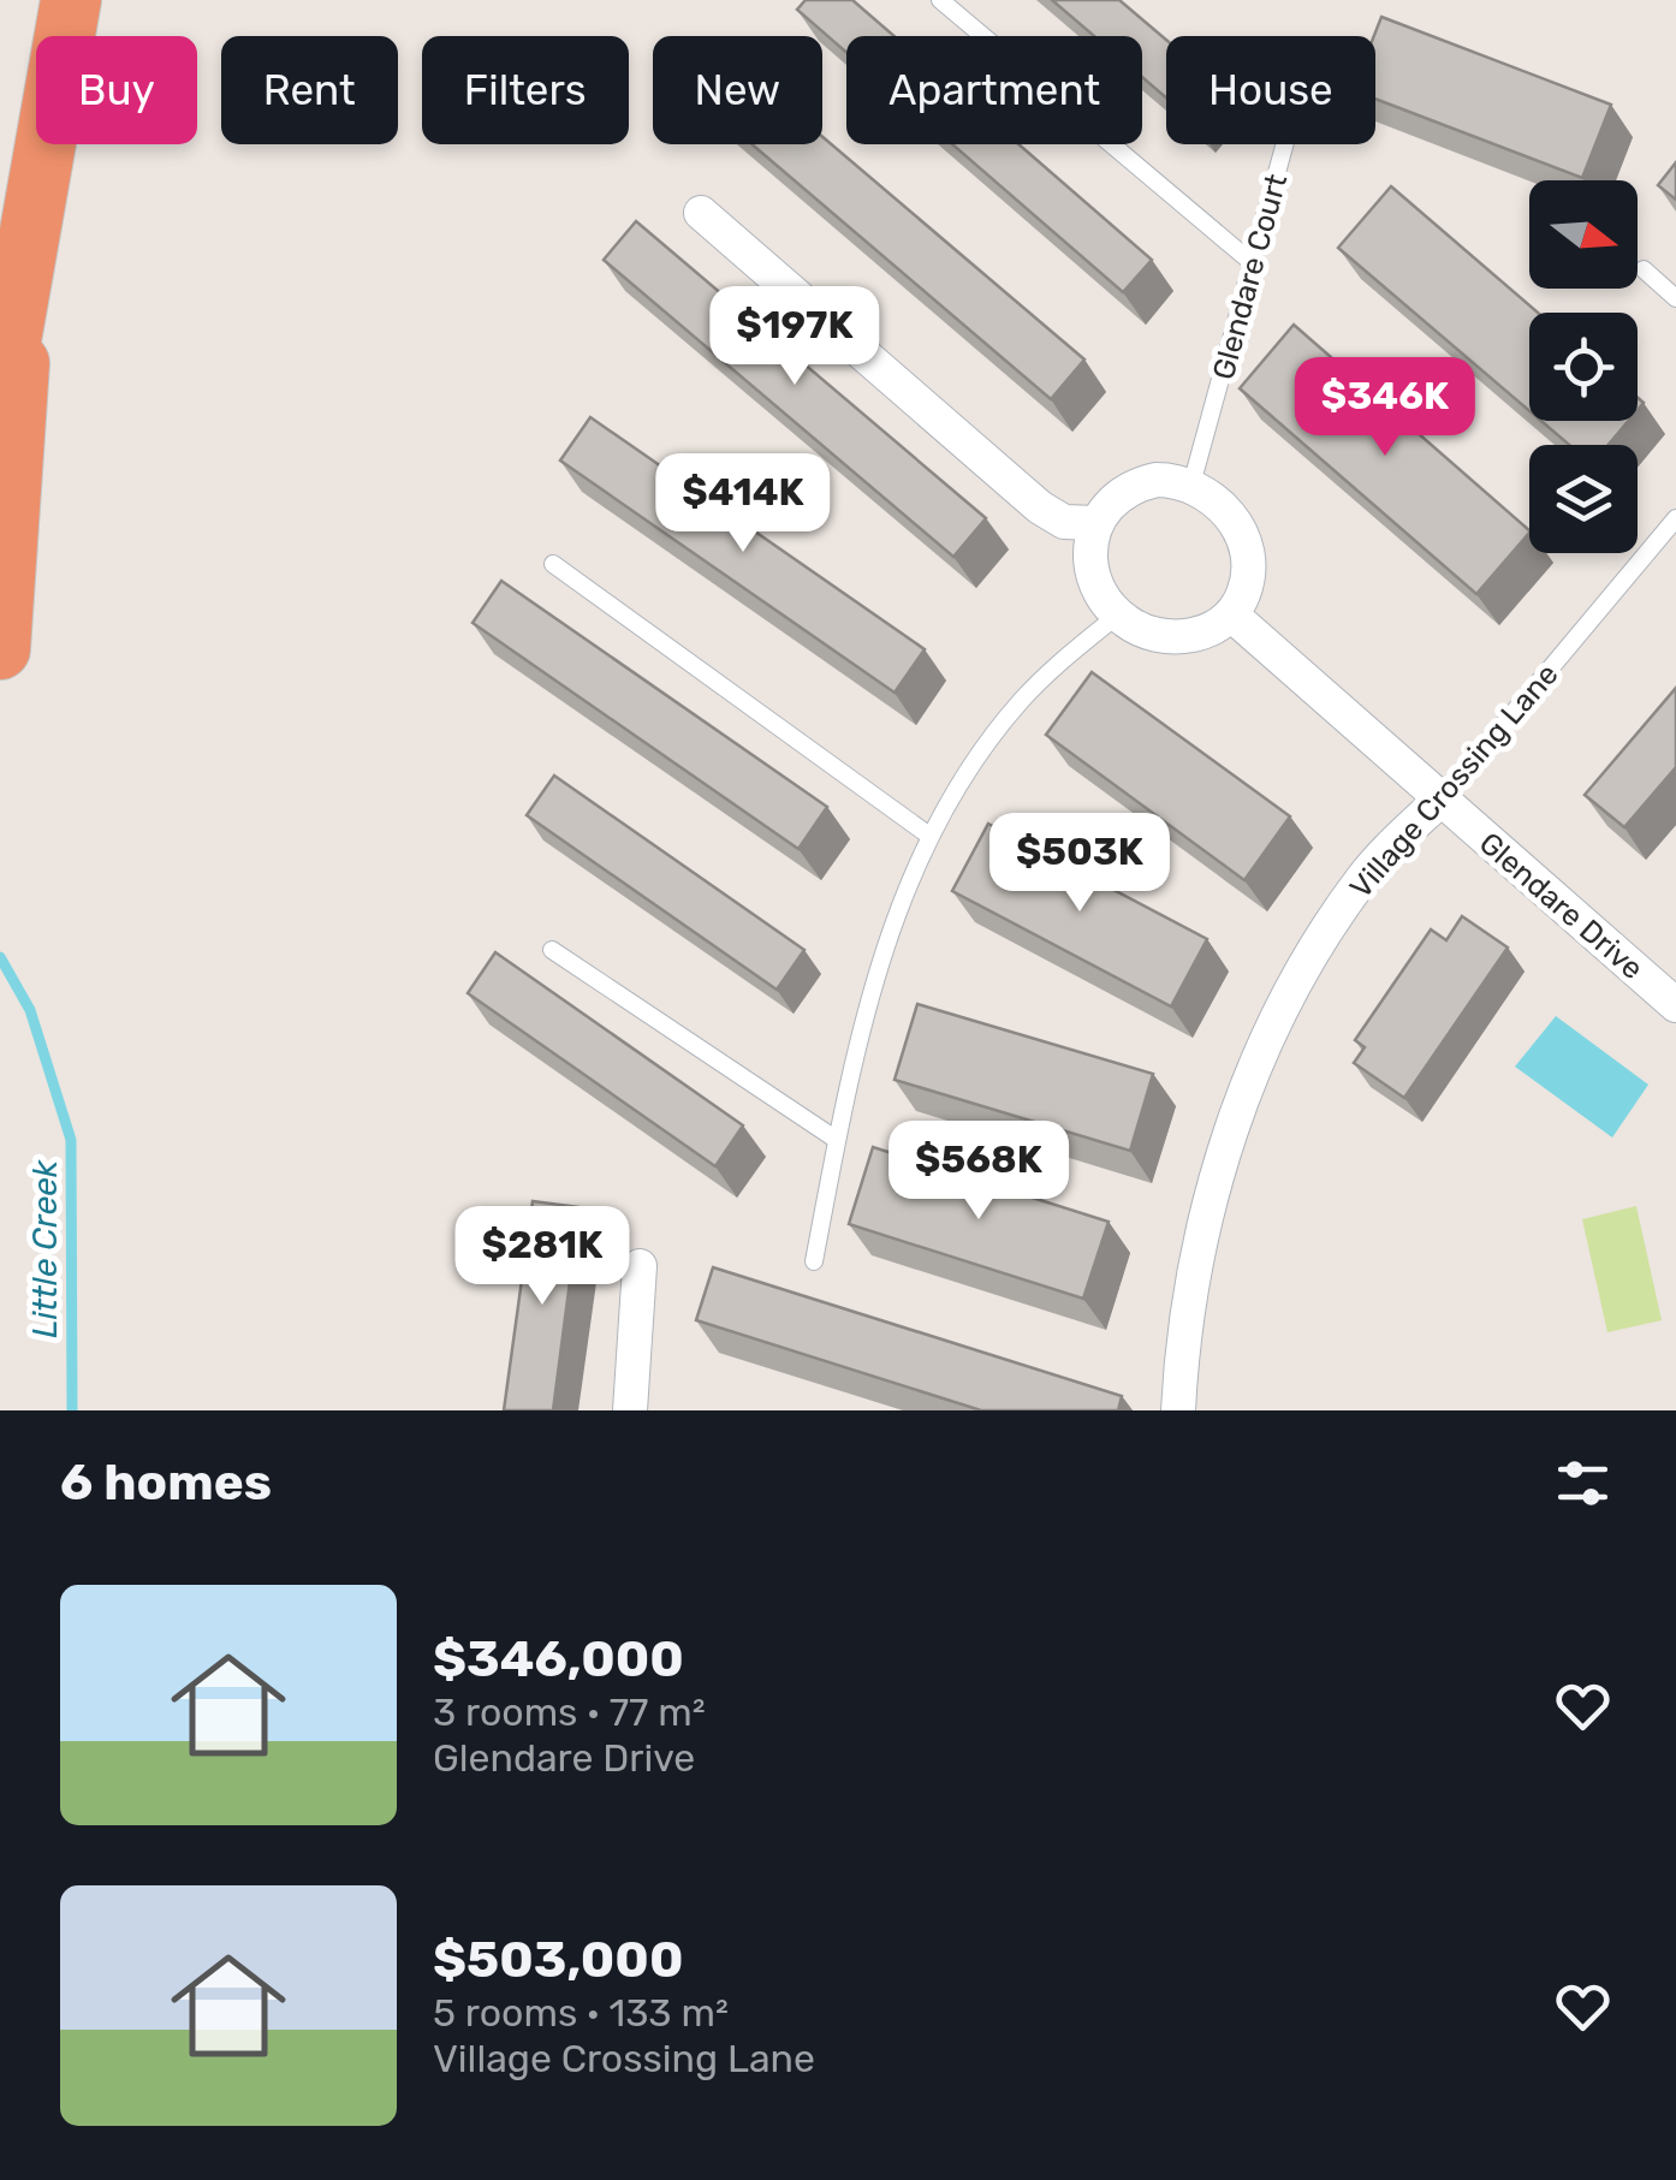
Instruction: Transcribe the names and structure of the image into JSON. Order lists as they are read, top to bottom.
{
  "streets": {
    "street": ["Village Crossing Lane", "Glendare Drive"],
    "lane": ["Glendare Court"]
  },
  "crossings": [
    ["Glendare Court", "Glendare Drive"],
    ["Village Crossing Lane", "Glendare Drive"]
  ],
  "water": ["Little Creek"],
  "north": "right",
  "page": {
    "chip": [
      "Buy",
      "Rent",
      "Filters",
      "New",
      "Apartment",
      "House"
    ],
    "price": [
      "$197K",
      "$346K",
      "$414K",
      "$503K",
      "$568K",
      "$281K"
    ],
    "heading": "6 homes",
    "list": [
      {
        "name": "$346,000",
        "note": "3 rooms · 77 m² · Glendare Drive"
      },
      {
        "name": "$503,000",
        "note": "5 rooms · 133 m² · Village Crossing Lane"
      }
    ]
  }
}
